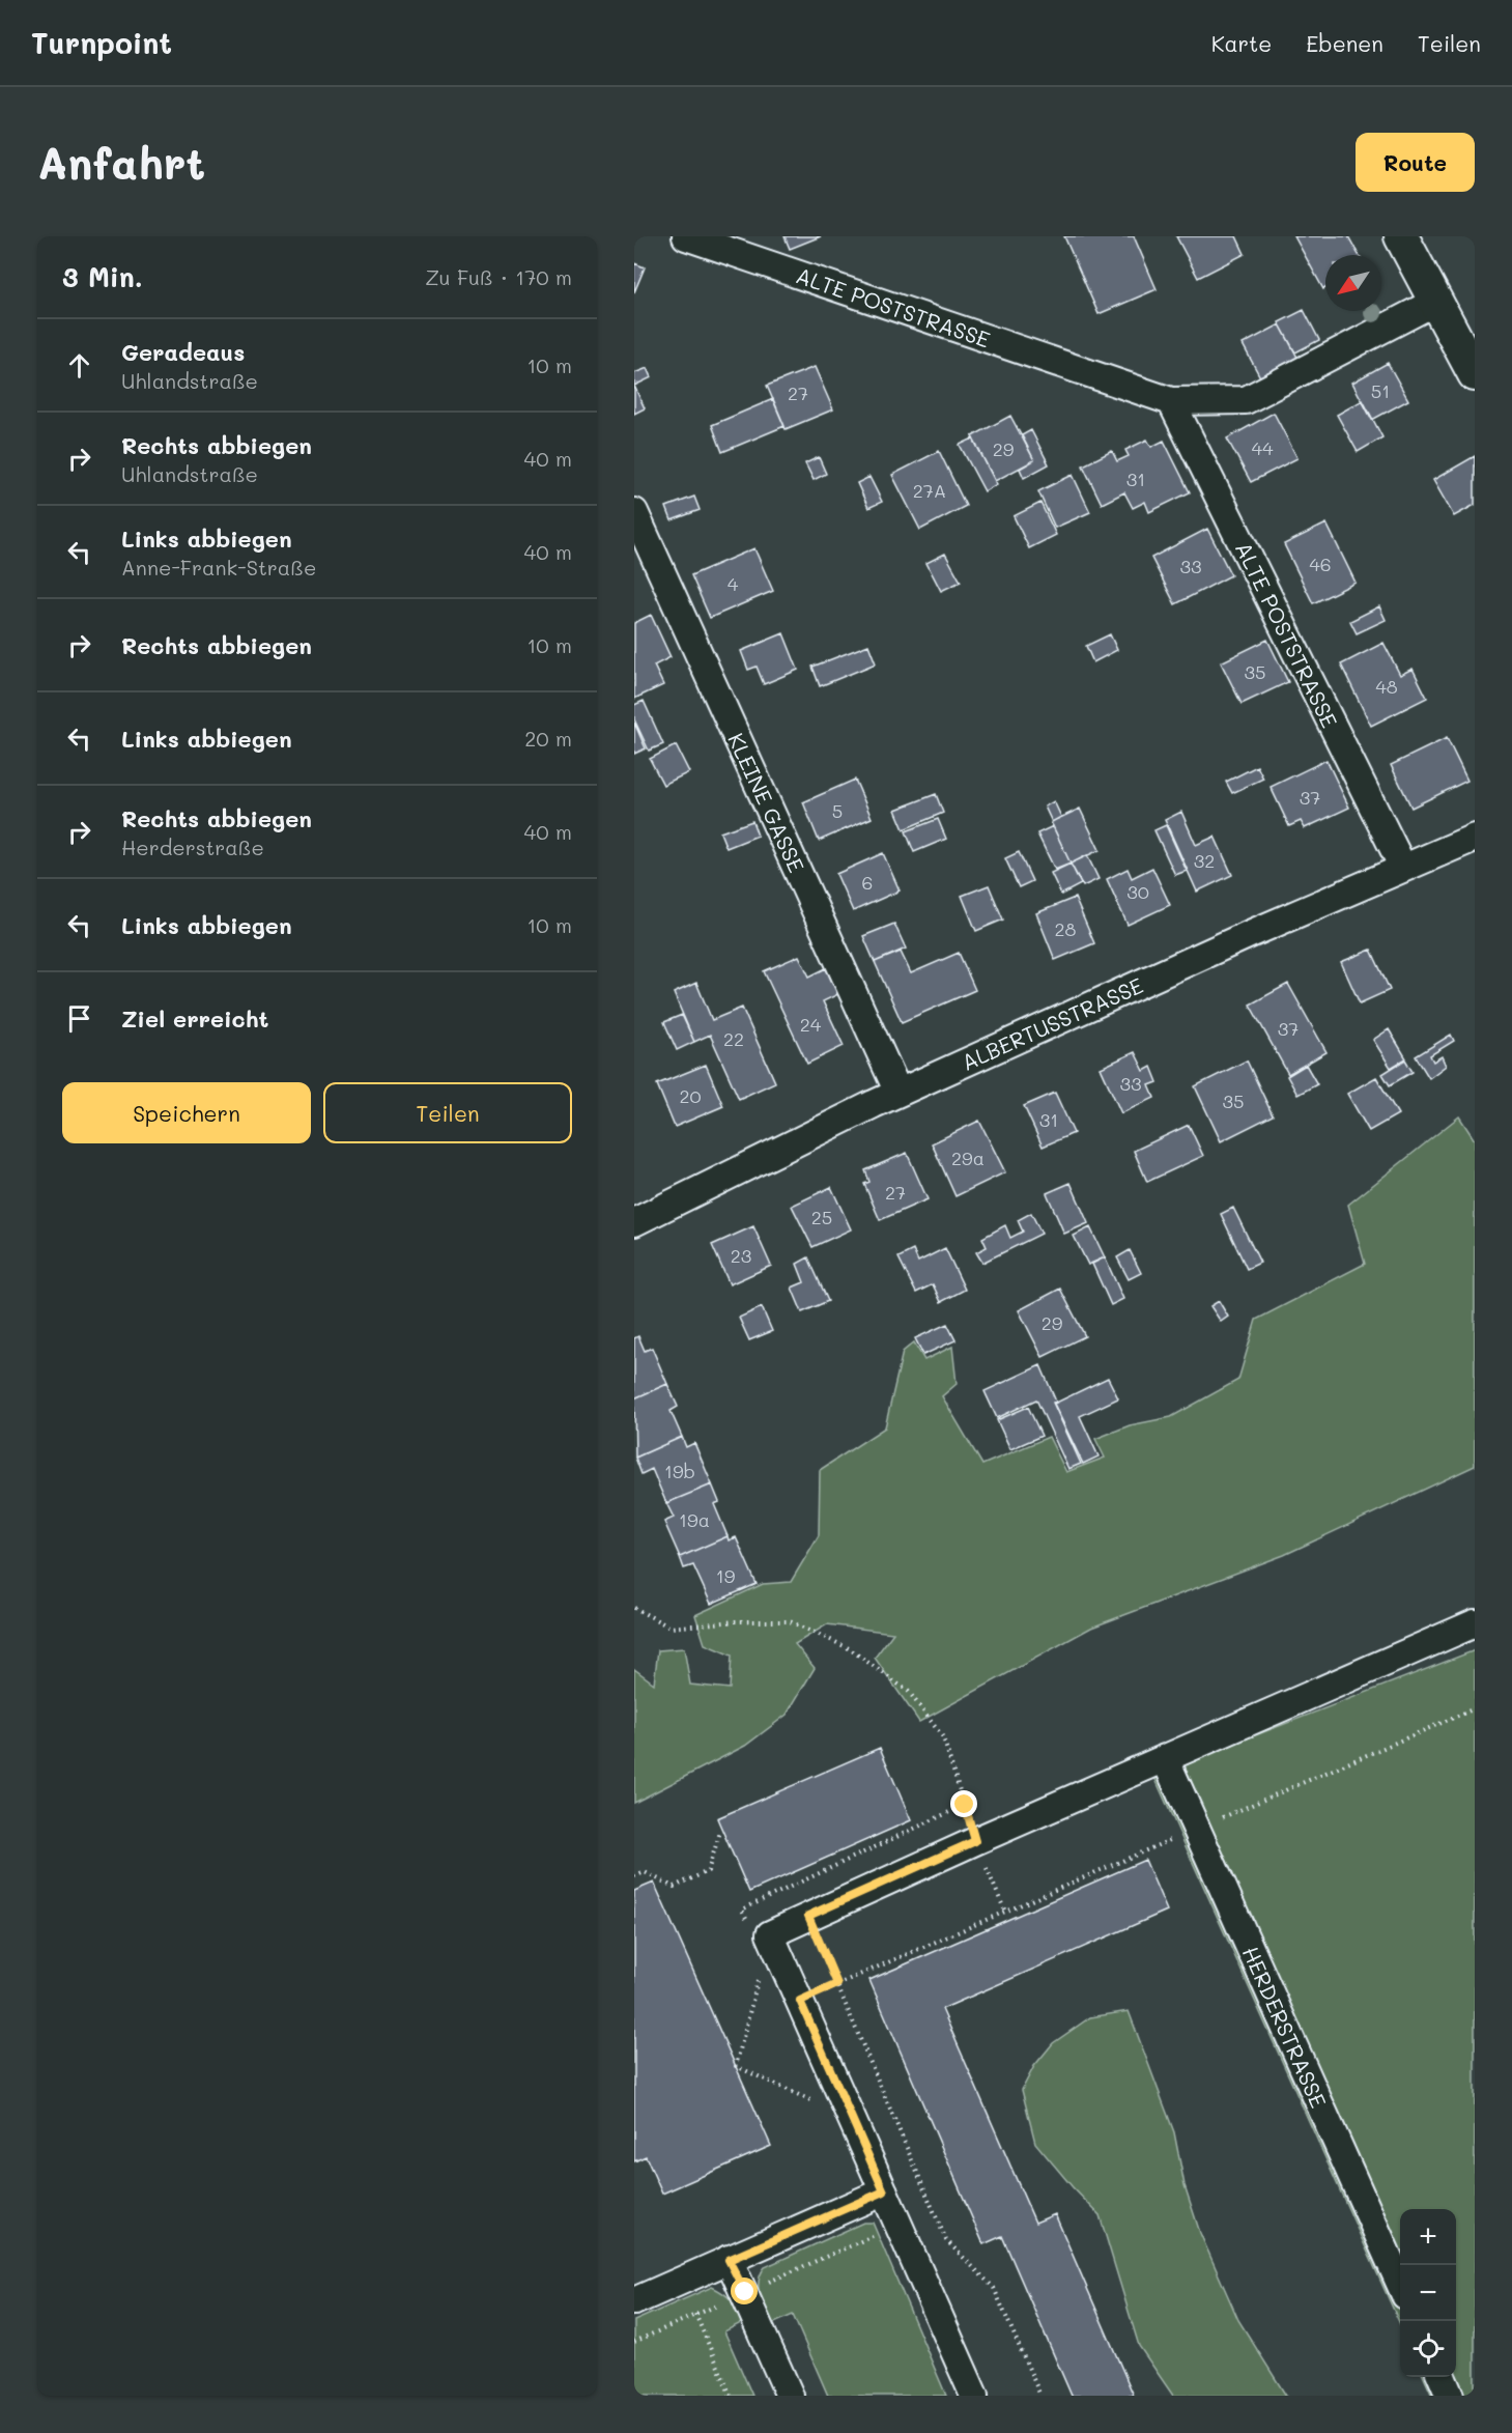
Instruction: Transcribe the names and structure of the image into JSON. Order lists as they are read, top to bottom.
{
  "streets": {
    "street": [
      "ALTE POSTSTRASSE",
      "KLEINE GASSE",
      "ALBERTUSSTRASSE",
      "HERDERSTRASSE"
    ]
  },
  "crossings": [
    ["ALTE POSTSTRASSE", "ALBERTUSSTRASSE"],
    ["KLEINE GASSE", "ALBERTUSSTRASSE"]
  ],
  "house_numbers": [
    "51",
    "27",
    "44",
    "29",
    "31",
    "27A",
    "46",
    "33",
    "4",
    "35",
    "48",
    "37",
    "5",
    "32",
    "6",
    "30",
    "28",
    "24",
    "37",
    "22",
    "33",
    "20",
    "35",
    "31",
    "29a",
    "27",
    "25",
    "23",
    "29",
    "19b",
    "19a",
    "19"
  ],
  "north": "bottom left",
  "page": {
    "header": "Turnpoint",
    "nav": ["Karte", "Ebenen", "Teilen"],
    "buttons": [
      "Route",
      ["Speichern", "Teilen"]
    ],
    "title": "Anfahrt",
    "heading": ["3 Min.", "Zu Fuß · 170 m"],
    "list": [
      ["Geradeaus", "Uhlandstraße", "10 m"],
      ["Rechts abbiegen", "Uhlandstraße", "40 m"],
      ["Links abbiegen", "Anne-Frank-Straße", "40 m"],
      ["Rechts abbiegen", "10 m"],
      ["Links abbiegen", "20 m"],
      ["Rechts abbiegen", "Herderstraße", "40 m"],
      ["Links abbiegen", "10 m"],
      "Ziel erreicht"
    ],
    "map_buttons": ["+", "−"]
  }
}
